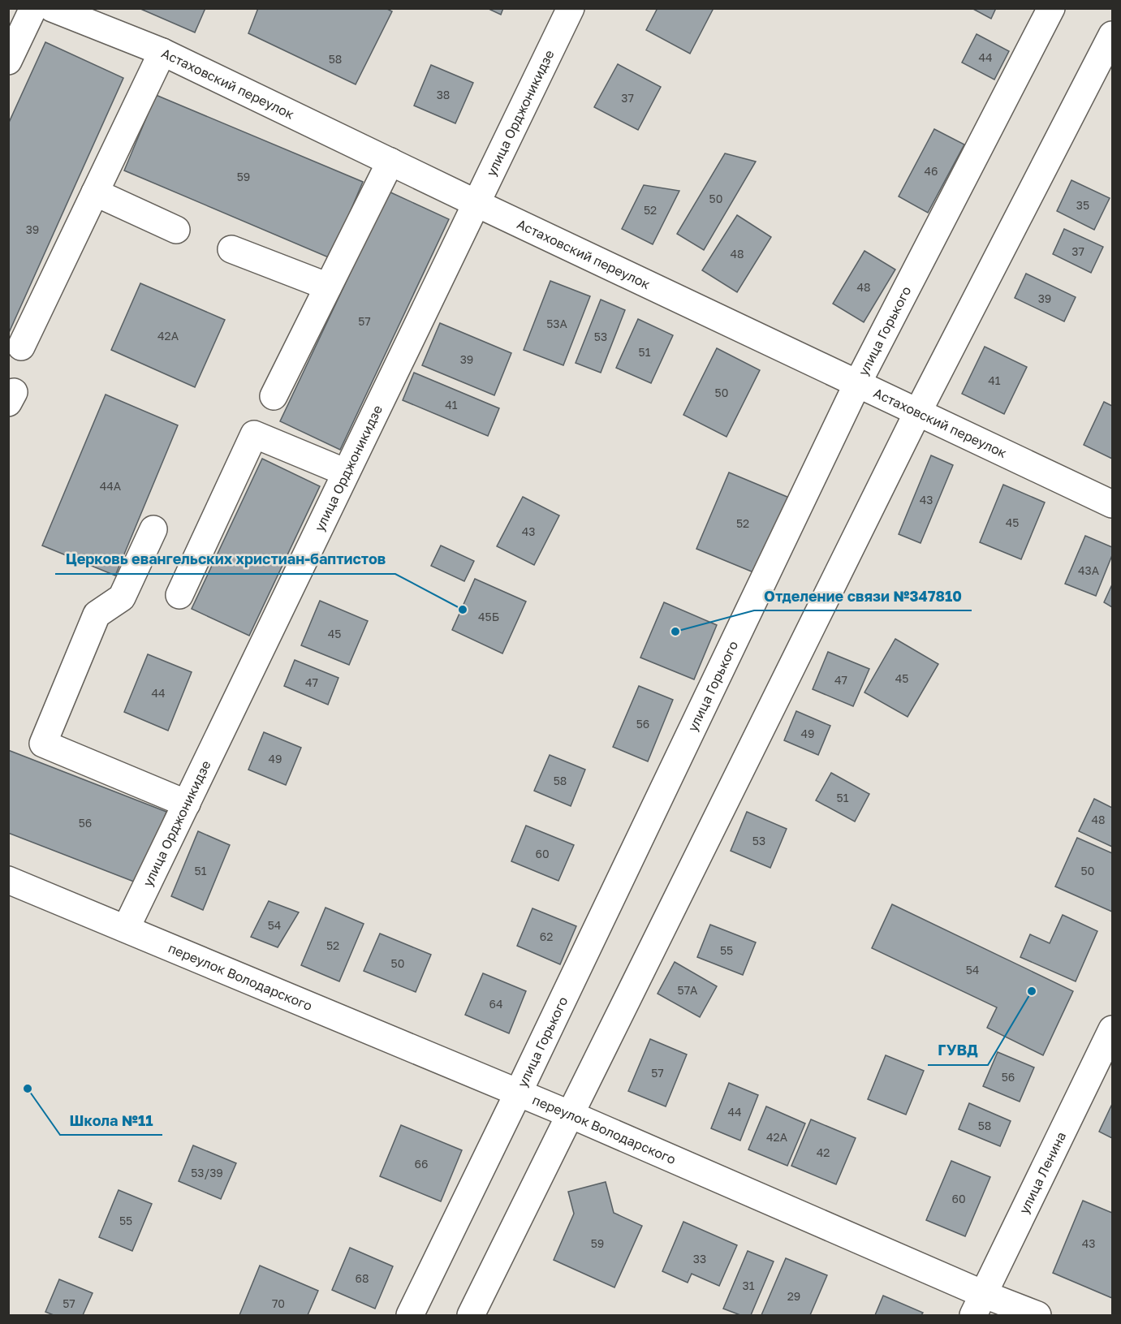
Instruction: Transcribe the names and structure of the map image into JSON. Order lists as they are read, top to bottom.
{
  "streets": {
    "street": [
      "Астаховский переулок",
      "улица Орджоникидзе",
      "улица Горького",
      "переулок Володарского",
      "улица Ленина"
    ]
  },
  "crossings": [
    ["Астаховский переулок", "улица Орджоникидзе"],
    ["Астаховский переулок", "улица Горького"],
    ["улица Орджоникидзе", "переулок Володарского"],
    ["улица Горького", "переулок Володарского"],
    ["переулок Володарского", "улица Ленина"]
  ],
  "places": [
    "Церковь евангельских христиан-баптистов",
    "Отделение связи №347810",
    "ГУВД",
    "Школа №11"
  ],
  "house_numbers": [
    "44",
    "58",
    "38",
    "37",
    "46",
    "59",
    "50",
    "35",
    "52",
    "39",
    "37",
    "48",
    "48",
    "39",
    "57",
    "53А",
    "42А",
    "53",
    "51",
    "39",
    "41",
    "50",
    "41",
    "44А",
    "43",
    "45",
    "52",
    "43",
    "43А",
    "45Б",
    "45",
    "45",
    "47",
    "47",
    "44",
    "56",
    "49",
    "49",
    "58",
    "51",
    "48",
    "56",
    "53",
    "60",
    "51",
    "50",
    "54",
    "62",
    "52",
    "55",
    "50",
    "54",
    "57А",
    "64",
    "57",
    "56",
    "44",
    "58",
    "42А",
    "42",
    "66",
    "53/39",
    "60",
    "55",
    "59",
    "43",
    "33",
    "68",
    "31",
    "29",
    "57",
    "70"
  ]
}
